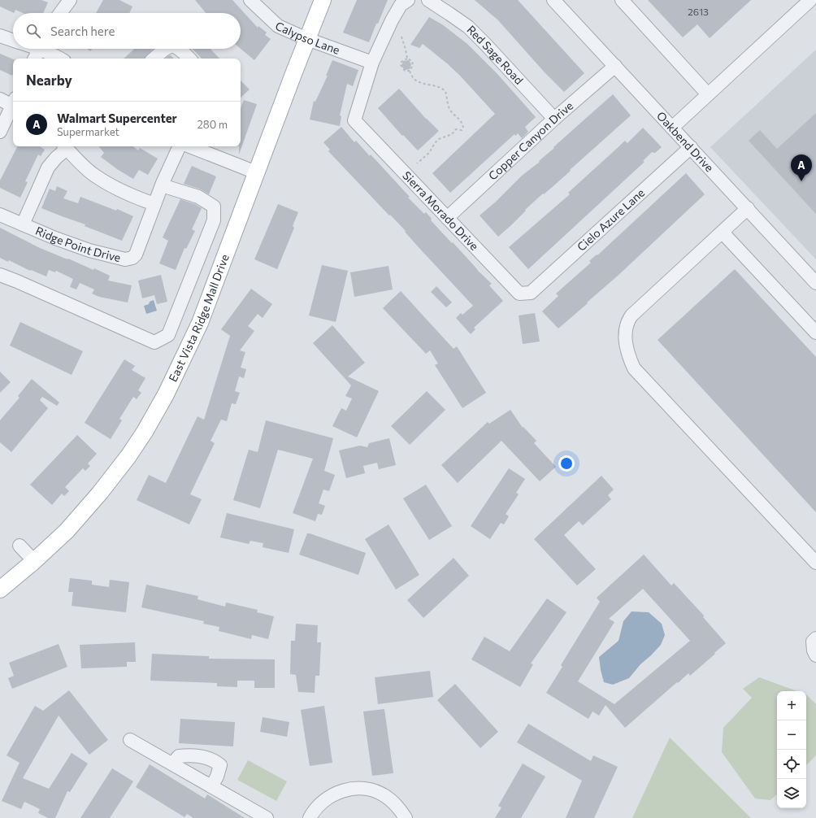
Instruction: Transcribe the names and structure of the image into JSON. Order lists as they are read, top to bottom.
{
  "streets": {
    "main road": ["East Vista Ridge Mall Drive"],
    "street": [
      "Calypso Lane",
      "Red Sage Road",
      "Copper Canyon Drive",
      "Oakbend Drive",
      "Sierra Morado Drive",
      "Cielo Azure Lane",
      "Ridge Point Drive"
    ]
  },
  "crossings": [
    ["Calypso Lane", "Sierra Morado Drive"],
    ["Calypso Lane", "East Vista Ridge Mall Drive"],
    ["Red Sage Road", "Copper Canyon Drive"],
    ["Copper Canyon Drive", "Oakbend Drive"],
    ["Copper Canyon Drive", "Sierra Morado Drive"],
    ["Oakbend Drive", "Cielo Azure Lane"],
    ["Sierra Morado Drive", "Cielo Azure Lane"]
  ],
  "house_numbers": ["2613"],
  "page": {
    "search": "Search here",
    "heading": "Nearby",
    "list": [
      {
        "mark": "A",
        "name": "Walmart Supercenter",
        "note": "Supermarket",
        "value": "280 m"
      }
    ],
    "pins": "A",
    "map_buttons": ["+", "−"]
  }
}
